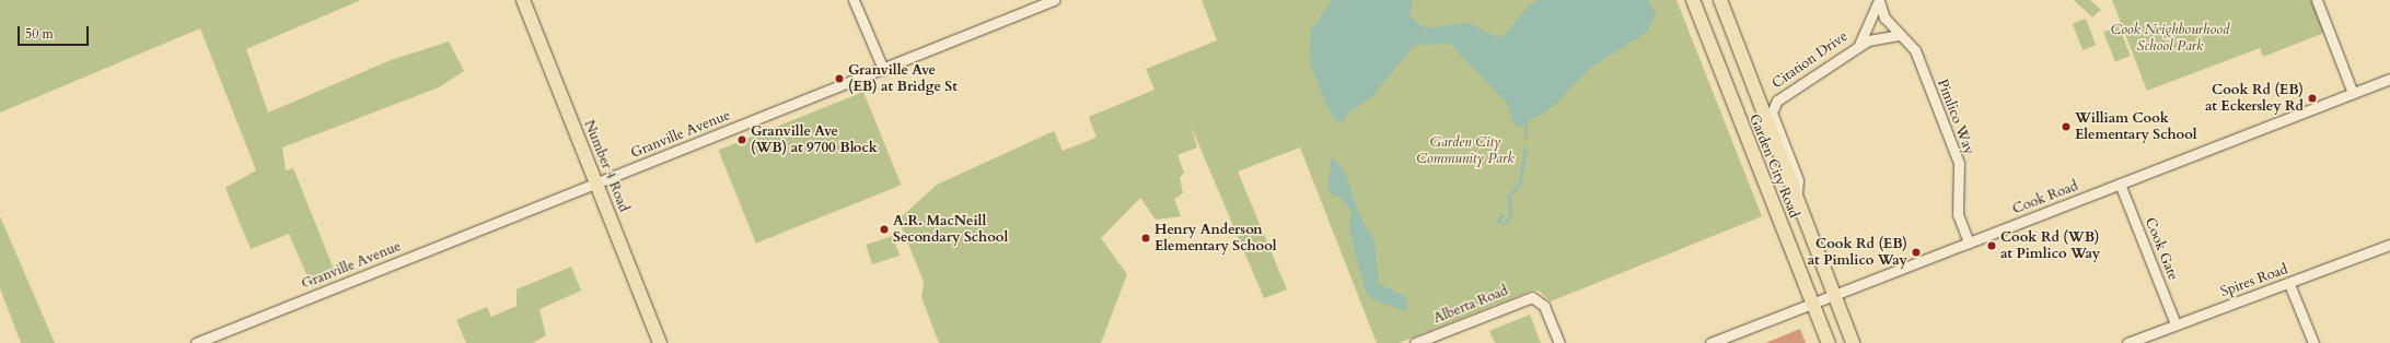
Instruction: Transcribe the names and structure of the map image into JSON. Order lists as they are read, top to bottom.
{
  "streets": {
    "main road": ["Number 4 Road", "Garden City Road"],
    "street": [
      "Citation Drive",
      "Pimlico Way",
      "Granville Avenue",
      "Cook Road",
      "Cook Gate",
      "Spires Road",
      "Alberta Road"
    ]
  },
  "crossings": [
    ["Citation Drive", "Pimlico Way"],
    ["Citation Drive", "Garden City Road"],
    ["Pimlico Way", "Cook Road"],
    ["Granville Avenue", "Number 4 Road"],
    ["Garden City Road", "Cook Road"],
    ["Cook Road", "Cook Gate"],
    ["Cook Gate", "Spires Road"]
  ],
  "parks": ["Cook Neighbourhood School Park", "Garden City Community Park"],
  "places": [
    "Granville Ave (EB) at Bridge St",
    "Cook Rd (EB) at Eckersley Rd",
    "William Cook Elementary School",
    "Granville Ave (WB) at 9700 Block",
    "A.R. MacNeill Secondary School",
    "Henry Anderson Elementary School",
    "Cook Rd (WB) at Pimlico Way",
    "Cook Rd (EB) at Pimlico Way"
  ],
  "scale_bar": "50 m"
}
